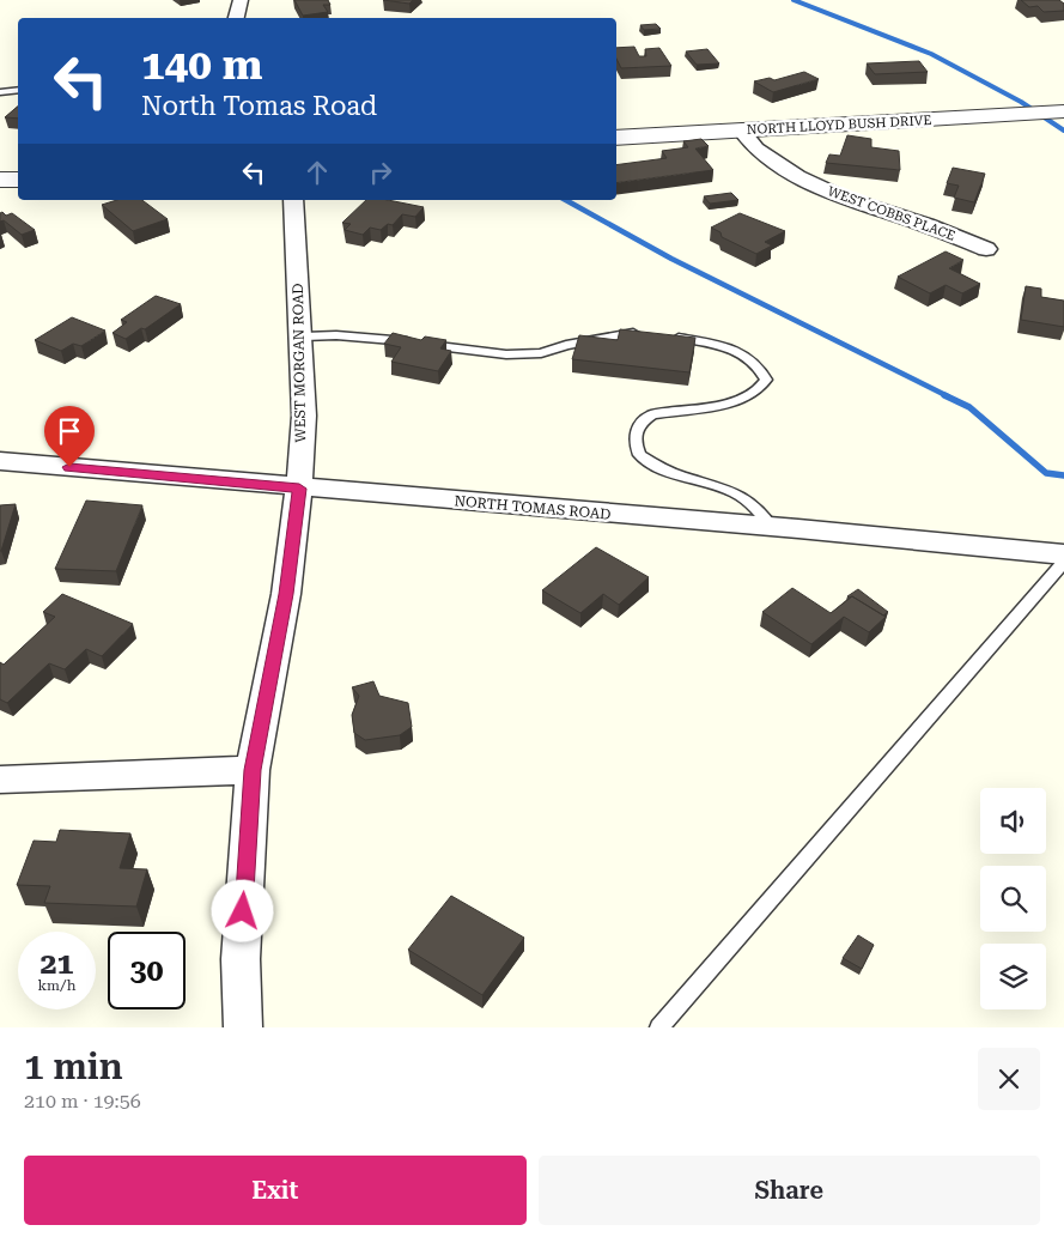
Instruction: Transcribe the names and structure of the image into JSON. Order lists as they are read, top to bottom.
{
  "streets": {
    "street": [
      "NORTH LLOYD BUSH DRIVE",
      "WEST COBBS PLACE",
      "WEST MORGAN ROAD",
      "NORTH TOMAS ROAD"
    ]
  },
  "crossings": [
    ["NORTH LLOYD BUSH DRIVE", "WEST COBBS PLACE"],
    ["WEST MORGAN ROAD", "NORTH TOMAS ROAD"]
  ],
  "page": {
    "turn": ["140 m", "North Tomas Road"],
    "speed": "21 km/h",
    "limit": "30",
    "heading": ["1 min", "210 m · 19:56"],
    "buttons": ["Exit", "Share"]
  }
}
